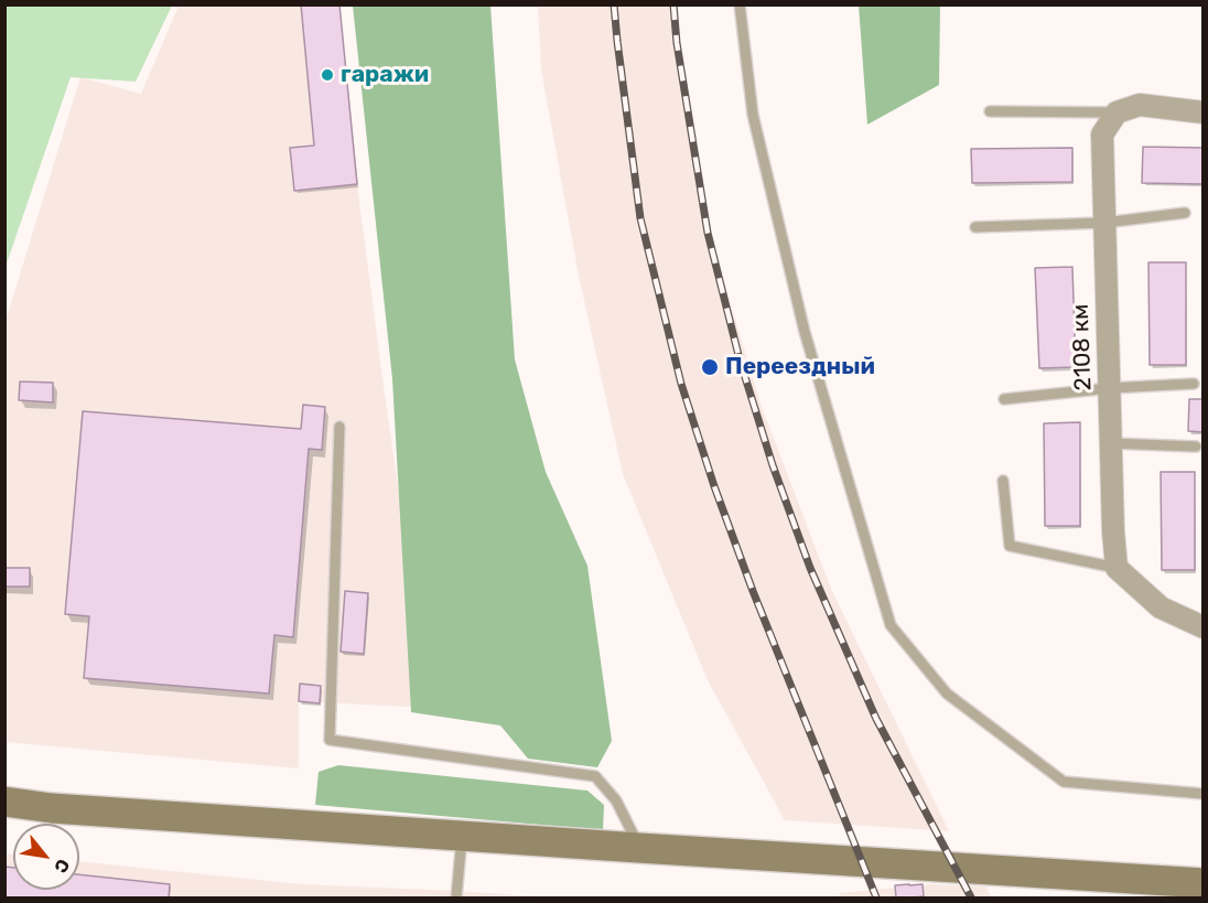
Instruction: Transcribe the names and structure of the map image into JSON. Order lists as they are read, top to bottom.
{
  "streets": {
    "street": ["2108 км"]
  },
  "places": ["гаражи", "Переездный"],
  "north": "bottom right"
}
